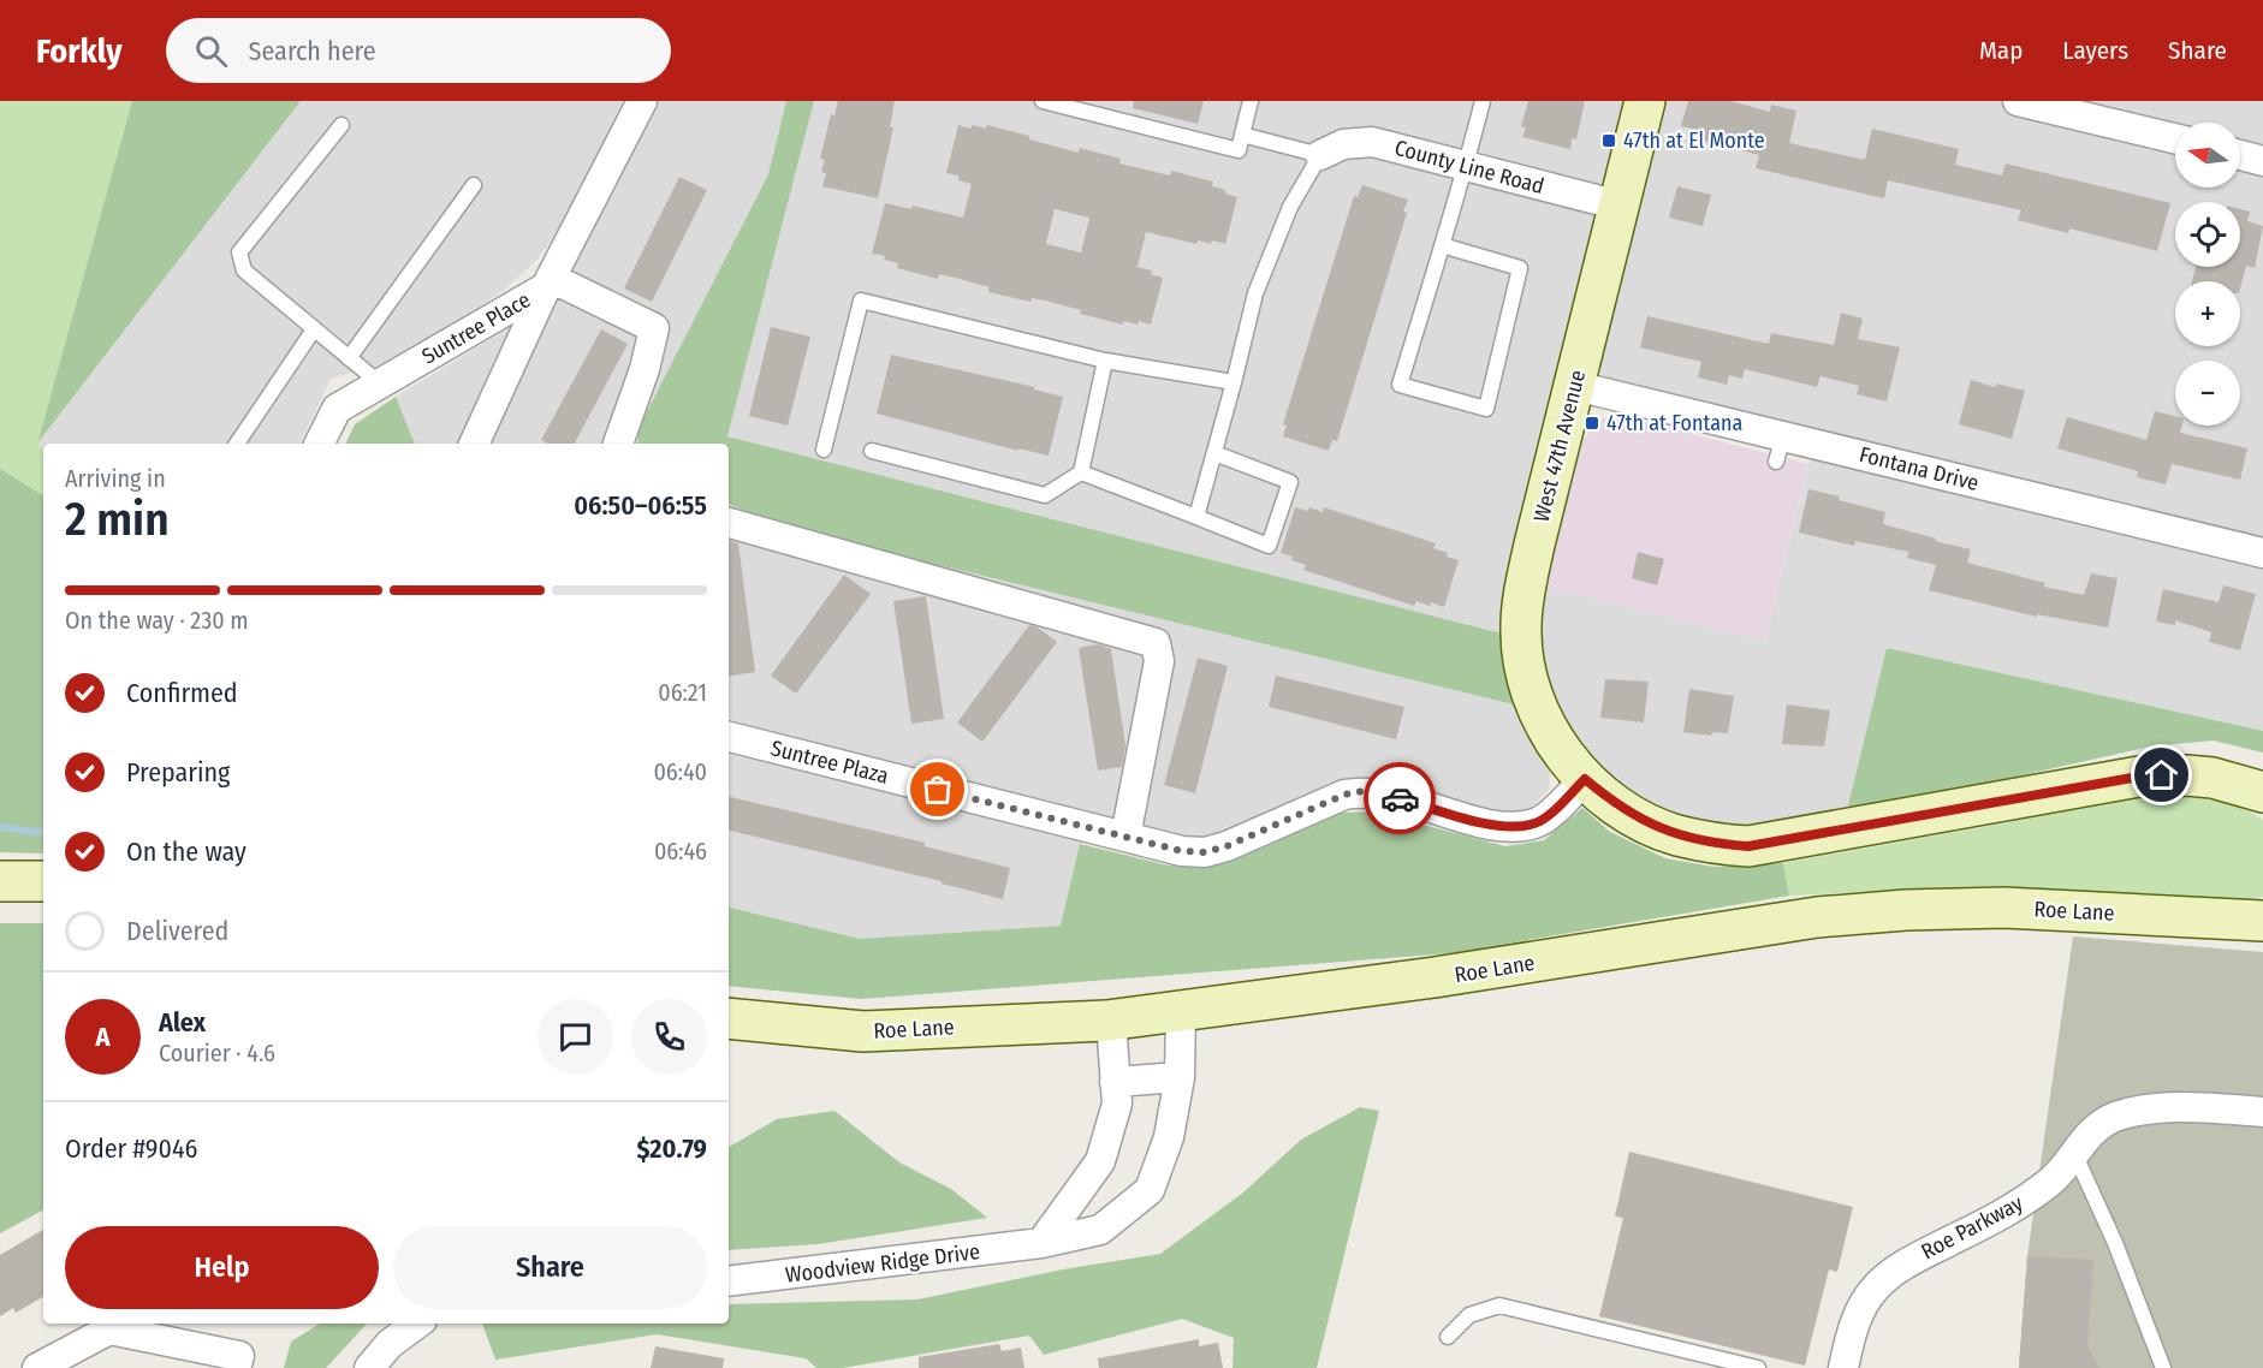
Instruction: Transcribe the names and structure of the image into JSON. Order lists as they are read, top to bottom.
{
  "streets": {
    "street": [
      "County Line Road",
      "Suntree Place",
      "West 47th Avenue",
      "Fontana Drive",
      "Suntree Plaza",
      "Roe Lane",
      "Roe Parkway",
      "Woodview Ridge Drive"
    ]
  },
  "crossings": [
    ["County Line Road", "West 47th Avenue"],
    ["West 47th Avenue", "Fontana Drive"],
    ["West 47th Avenue", "Suntree Plaza"],
    ["Roe Lane", "Woodview Ridge Drive"]
  ],
  "places": {
    "transit": ["47th at El Monte", "47th at Fontana"]
  },
  "north": "left",
  "page": {
    "header": "Forkly",
    "search": "Search here",
    "nav": ["Map", "Layers", "Share"],
    "map_buttons": ["+", "−"],
    "heading": ["2 min", "Arriving in", "06:50–06:55"],
    "panel": [
      "Alex",
      "Courier · 4.6",
      "Order #9046",
      "$20.79"
    ],
    "bar": "On the way · 230 m",
    "list": [
      ["Confirmed", "06:21"],
      ["Preparing", "06:40"],
      ["On the way", "06:46"],
      "Delivered"
    ],
    "round": "A",
    "buttons": ["Help", "Share"]
  }
}
